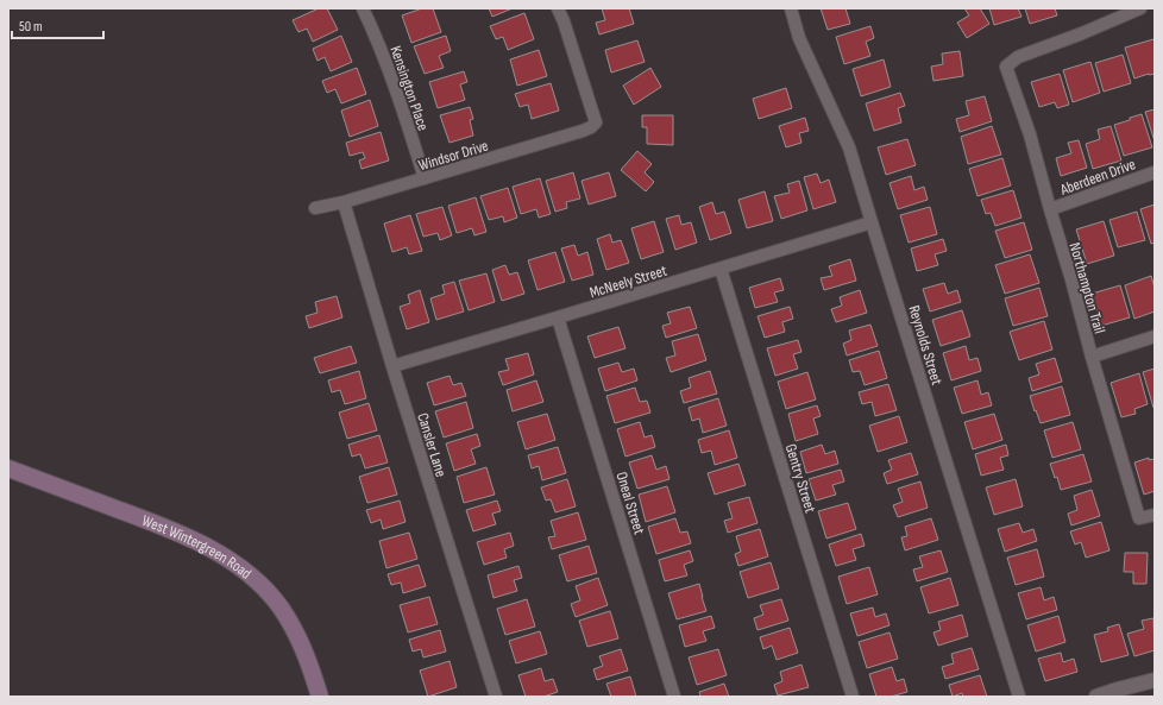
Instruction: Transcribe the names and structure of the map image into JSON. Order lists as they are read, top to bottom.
{
  "streets": {
    "main road": ["West Wintergreen Road"],
    "street": [
      "Kensington Place",
      "Windsor Drive",
      "Aberdeen Drive",
      "McNeely Street",
      "Northampton Trail",
      "Reynolds Street",
      "Cansler Lane",
      "Gentry Street",
      "Oneal Street"
    ]
  },
  "crossings": [
    ["Kensington Place", "Windsor Drive"],
    ["Windsor Drive", "Cansler Lane"],
    ["Aberdeen Drive", "Northampton Trail"],
    ["McNeely Street", "Reynolds Street"],
    ["McNeely Street", "Cansler Lane"],
    ["McNeely Street", "Gentry Street"],
    ["McNeely Street", "Oneal Street"]
  ],
  "scale_bar": "50 m"
}
